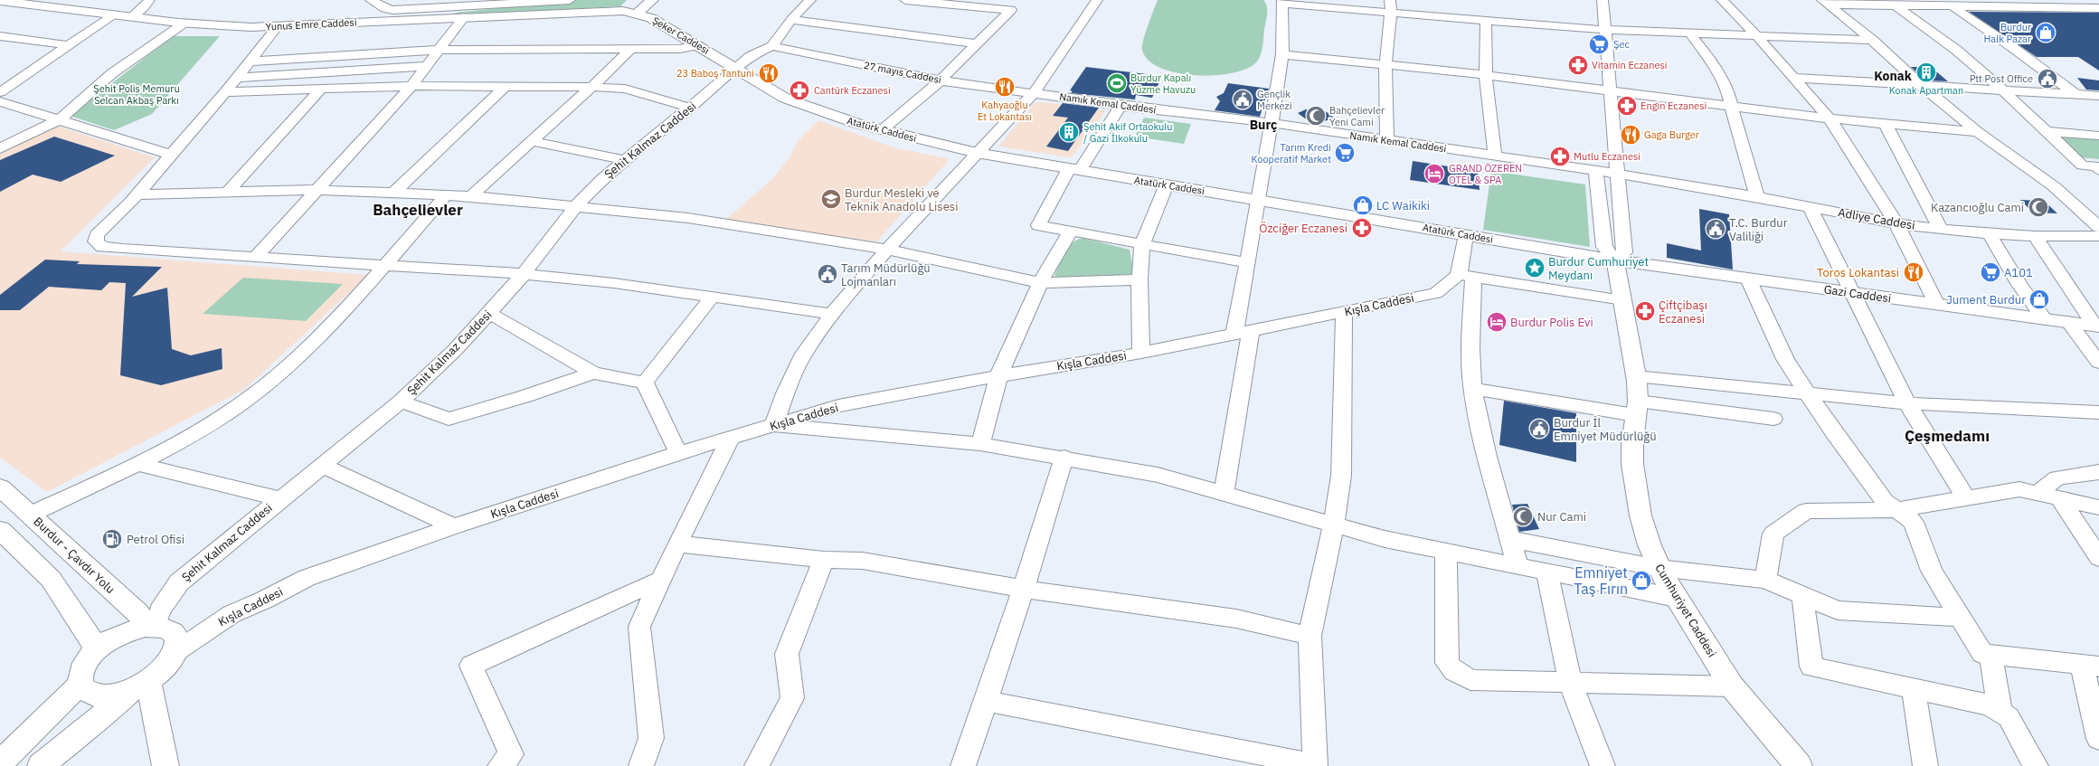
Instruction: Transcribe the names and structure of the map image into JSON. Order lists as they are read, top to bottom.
{
  "streets": {
    "main road": [
      "Yunus Emre Caddesi",
      "Şeker Caddesi",
      "Atatürk Caddesi",
      "Gazi Caddesi",
      "Burdur - Çavdır Yolu",
      "Cumhuriyet Caddesi"
    ],
    "street": [
      "27 mayıs Caddesi",
      "Namık Kemal Caddesi",
      "Şehit Kalmaz Caddesi",
      "Adliye Caddesi",
      "Kışla Caddesi"
    ]
  },
  "crossings": [
    ["Yunus Emre Caddesi", "Şeker Caddesi"],
    ["Şeker Caddesi", "Atatürk Caddesi"],
    ["Şeker Caddesi", "Şehit Kalmaz Caddesi"],
    ["27 mayıs Caddesi", "Namık Kemal Caddesi"],
    ["27 mayıs Caddesi", "Şehit Kalmaz Caddesi"],
    ["Namık Kemal Caddesi", "Adliye Caddesi"],
    ["Atatürk Caddesi", "Şehit Kalmaz Caddesi"],
    ["Atatürk Caddesi", "Gazi Caddesi"],
    ["Atatürk Caddesi", "Cumhuriyet Caddesi"],
    ["Şehit Kalmaz Caddesi", "Burdur - Çavdır Yolu"],
    ["Gazi Caddesi", "Cumhuriyet Caddesi"]
  ],
  "districts": [
    "Konak",
    "Burç",
    "Bahçelievler",
    "Çeşmedamı"
  ],
  "parks": ["Şehit Polis Memuru Selcan Akbaş Parkı"],
  "places": {
    "shop": [
      "Burdur Halk Pazar",
      "LC Waikiki",
      "Jument Burdur",
      "Emniyet Taş Fırın"
    ],
    "supermarket": ["Şec", "Tarım Kredi Kooperatif Market", "A101"],
    "pharmacy": [
      "Vitamin Eczanesi",
      "Cantürk Eczanesi",
      "Engin Eczanesi",
      "Mutlu Eczanesi",
      "Özciğer Eczanesi",
      "Çiftçibaşı Eczanesi"
    ],
    "building": ["Konak Apartman", "Şehit Akif Ortaokulu / Gazi İlkokulu"],
    "restaurant": [
      "23 Baboş Tantuni",
      "Kahyaoğlu Et Lokantası",
      "Gaga Burger",
      "Toros Lokantasi"
    ],
    "public building": [
      "Ptt Post Office",
      "Gençlik Merkezi",
      "T.C. Burdur Valiliği",
      "Tarım Müdürlüğü Lojmanları",
      "Burdur İl Emniyet Müdürlüğü"
    ],
    "sports": ["Burdur Kapalı Yüzme Havuzu"],
    "mosque": ["Bahçelievler Yeni Cami", "Kazancıoğlu Cami", "Nur Cami"],
    "hotel": ["GRAND ÖZEREN OTEL & SPA", "Burdur Polis Evi"],
    "school or university": ["Burdur Mesleki ve Teknik Anadolu Lisesi"],
    "place": ["Burdur Cumhuriyet Meydanı"],
    "fuel station": ["Petrol Ofisi"]
  }
}
